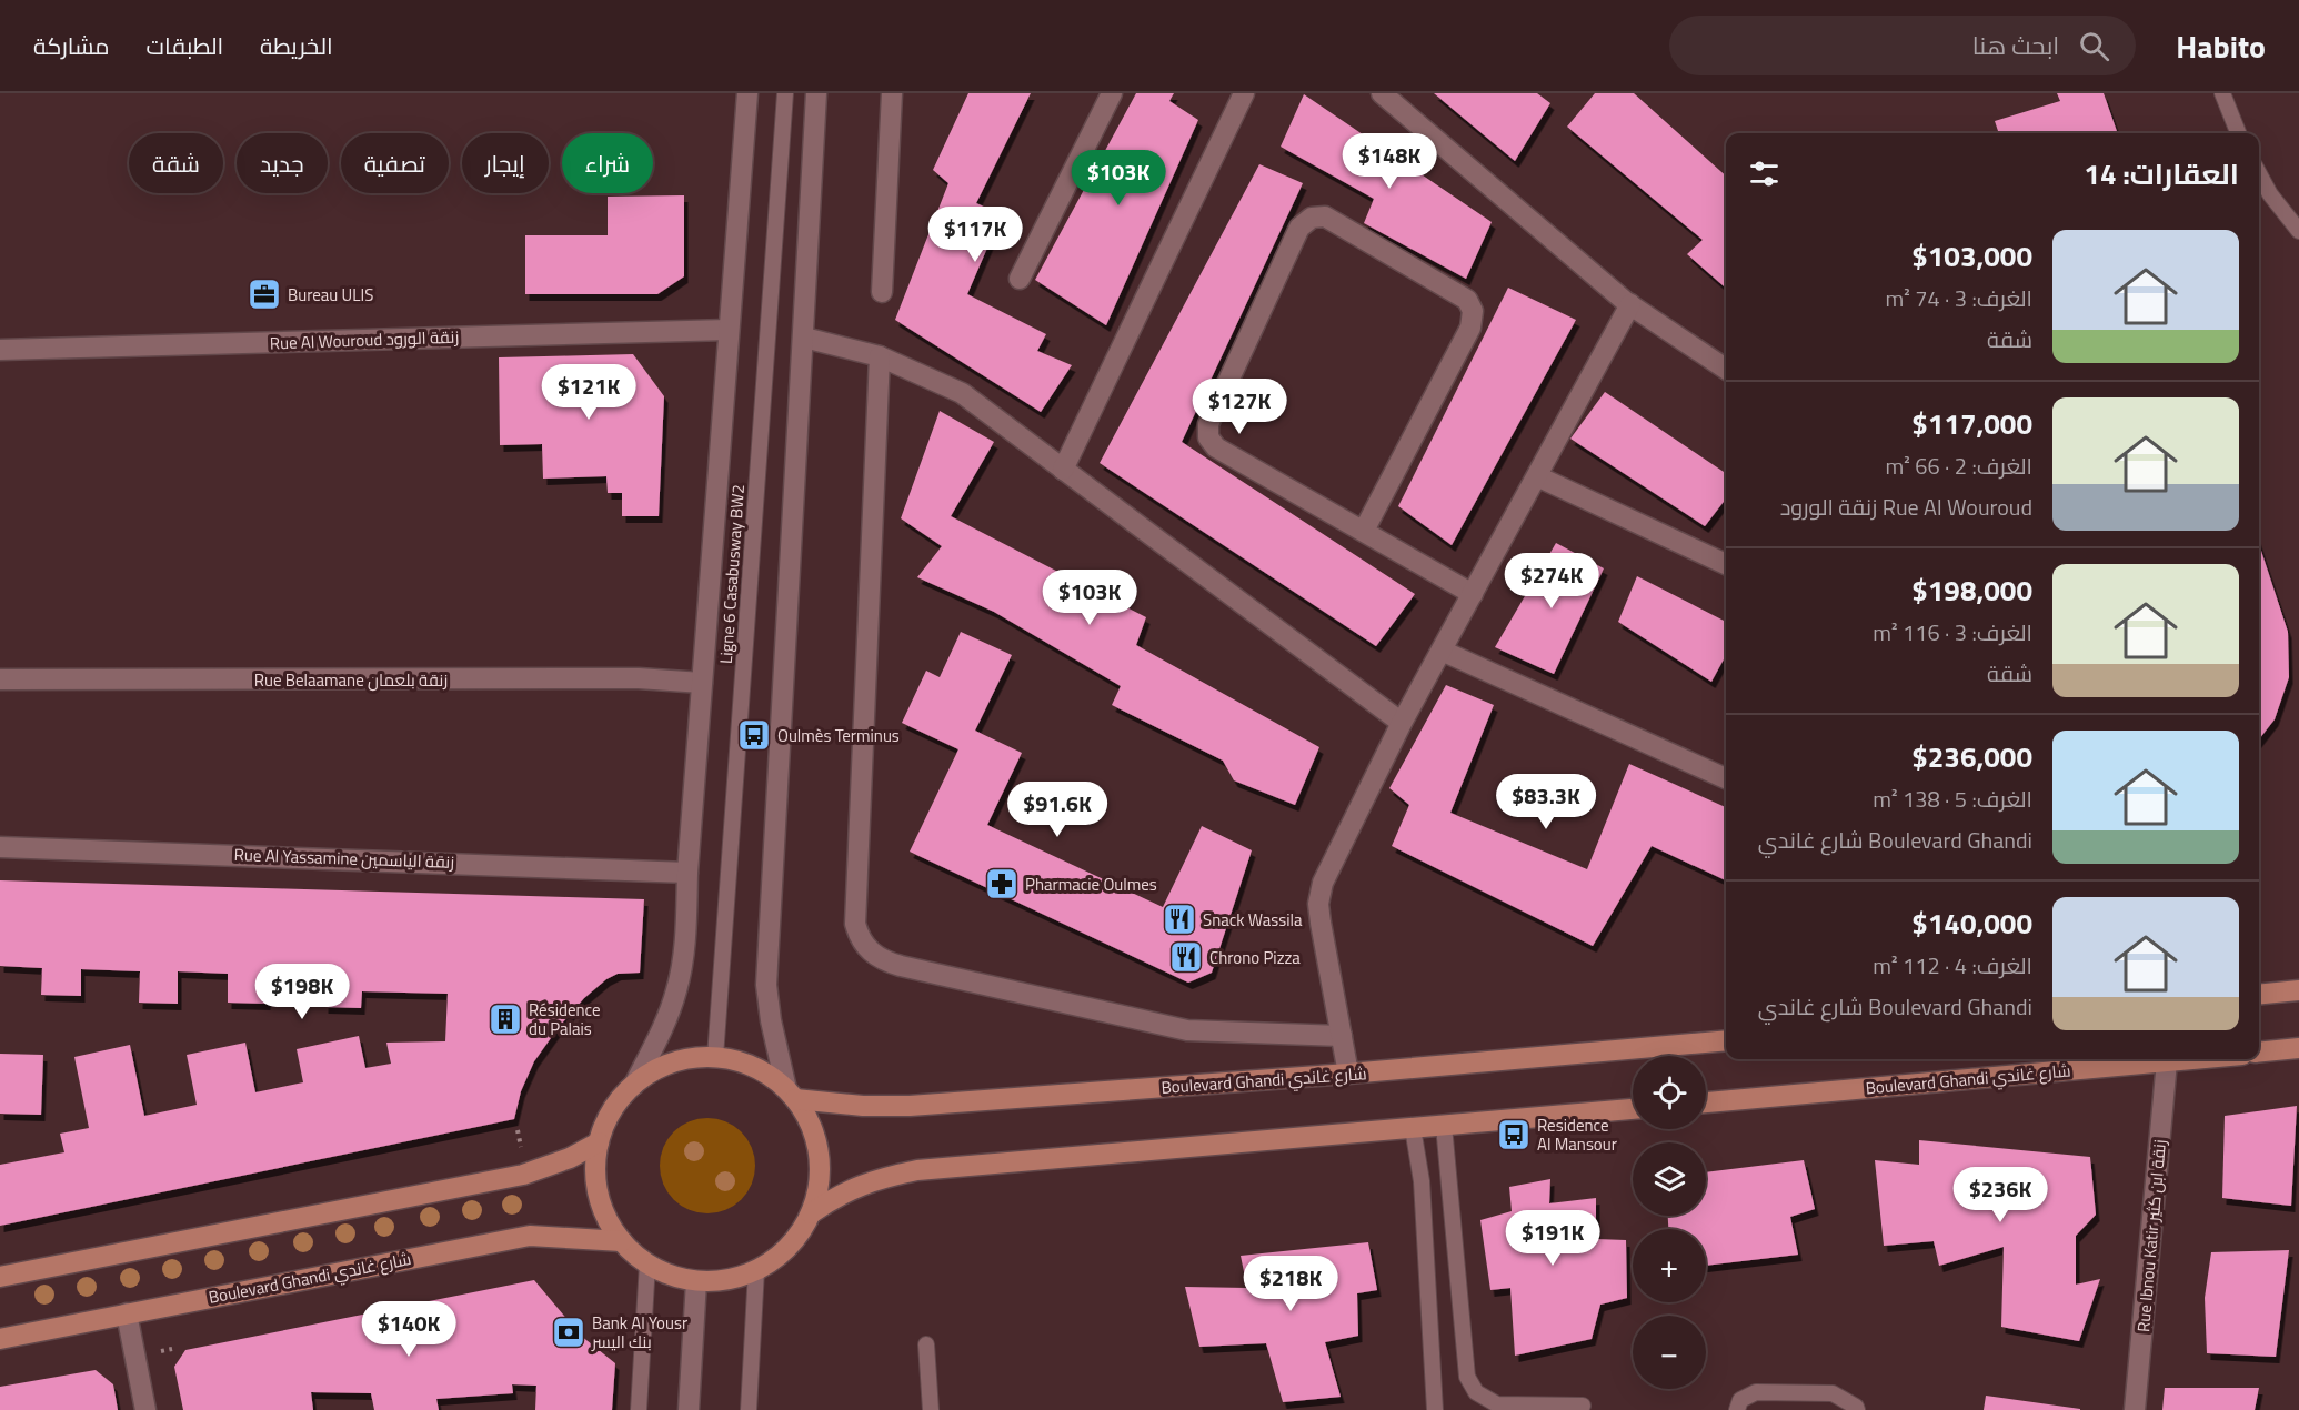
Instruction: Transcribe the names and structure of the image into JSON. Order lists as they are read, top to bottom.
{
  "streets": {
    "main road": ["Boulevard Ghandi شارع غاندي"],
    "street": [
      "Rue Al Wouroud زنقة الورود",
      "Rue Belaamane زنقة بلعمان",
      "Rue Al Yassamine زنقة الياسمين",
      "Rue Ibnou Katir زنقة ابن كثير"
    ],
    "lane": ["Ligne 6 Casabusway BW2"]
  },
  "crossings": [
    ["Ligne 6 Casabusway BW2", "Boulevard Ghandi شارع غاندي"],
    ["Boulevard Ghandi شارع غاندي", "Rue Ibnou Katir زنقة ابن كثير"]
  ],
  "places": {
    "office": ["Bureau ULIS"],
    "bus stop": ["Oulmès Terminus", "Residence Al Mansour"],
    "pharmacy": ["Pharmacie Oulmes"],
    "restaurant": ["Snack Wassila", "Chrono Pizza"],
    "building": ["Résidence du Palais"],
    "bank": ["Bank Al Yousr بنك اليسر"]
  },
  "page": {
    "header": "Habito",
    "search": "ابحث هنا",
    "nav": ["الخريطة", "الطبقات", "مشاركة"],
    "price": [
      "$148K",
      "$103K",
      "$117K",
      "$121K",
      "$127K",
      "$274K",
      "$103K",
      "$83.3K",
      "$91.6K",
      "$198K",
      "$236K",
      "$191K",
      "$218K",
      "$140K"
    ],
    "chip": [
      "شراء",
      "إيجار",
      "تصفية",
      "جديد",
      "شقة"
    ],
    "heading": "العقارات: 14",
    "list": [
      {
        "name": "$103,000",
        "note": "الغرف: 3 · 74 m² · شقة"
      },
      {
        "name": "$117,000",
        "note": "الغرف: 2 · 66 m² · Rue Al Wouroud زنقة الورود"
      },
      {
        "name": "$198,000",
        "note": "الغرف: 3 · 116 m² · شقة"
      },
      {
        "name": "$236,000",
        "note": "الغرف: 5 · 138 m² · Boulevard Ghandi شارع غاندي"
      },
      {
        "name": "$140,000",
        "note": "الغرف: 4 · 112 m² · Boulevard Ghandi شارع غاندي"
      }
    ],
    "map_buttons": ["+", "−"]
  }
}
